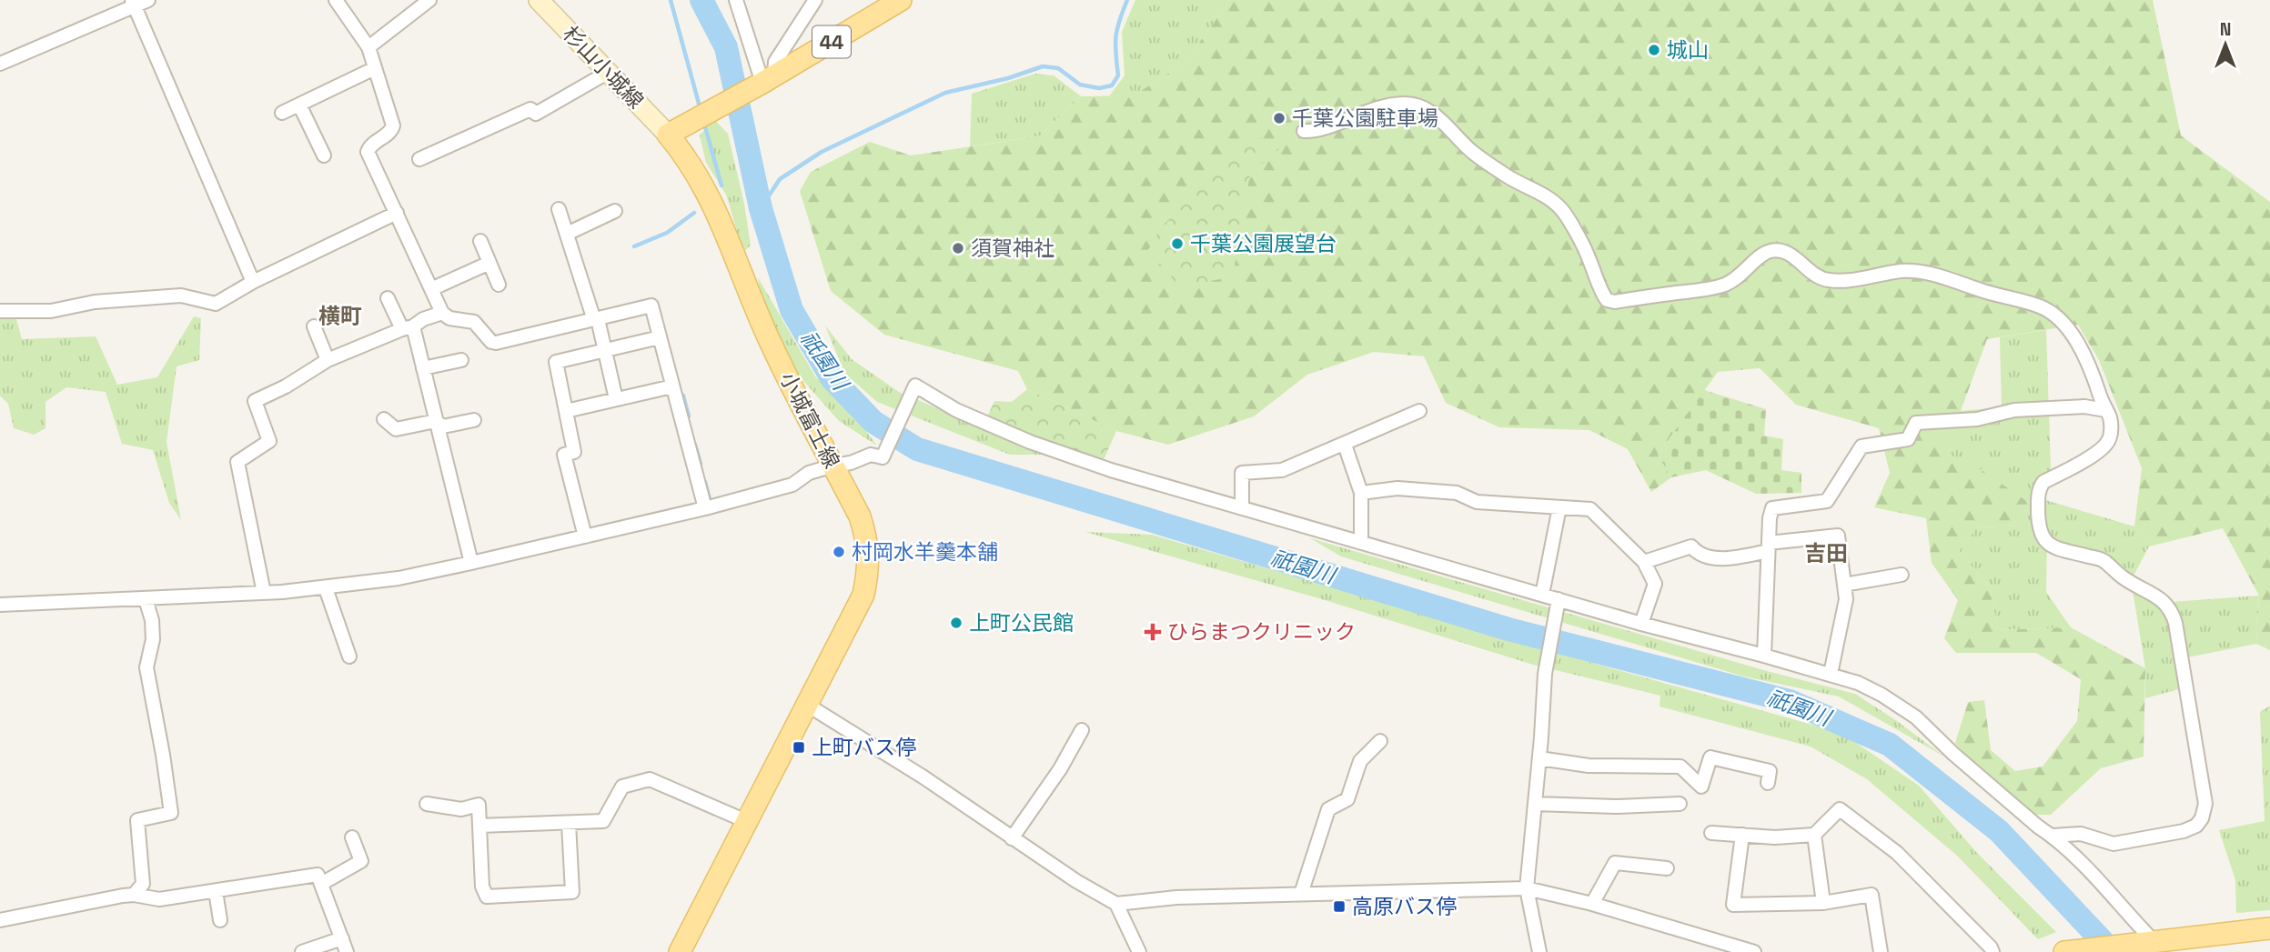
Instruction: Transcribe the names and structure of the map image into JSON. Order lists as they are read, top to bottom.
{
  "streets": {
    "main road": ["44", "杉山小城線", "小城富士線"]
  },
  "crossings": [
    ["44", "杉山小城線"],
    ["44", "小城富士線"],
    ["杉山小城線", "小城富士線"]
  ],
  "districts": ["横町", "吉田"],
  "water": ["祇園川"],
  "places": {
    "other": [
      "城山",
      "千葉公園駐車場",
      "千葉公園展望台",
      "須賀神社",
      "村岡水羊羹本舗",
      "上町公民館"
    ],
    "health": ["ひらまつクリニック"],
    "transit": ["上町バス停", "高原バス停"]
  },
  "north": "top"
}
